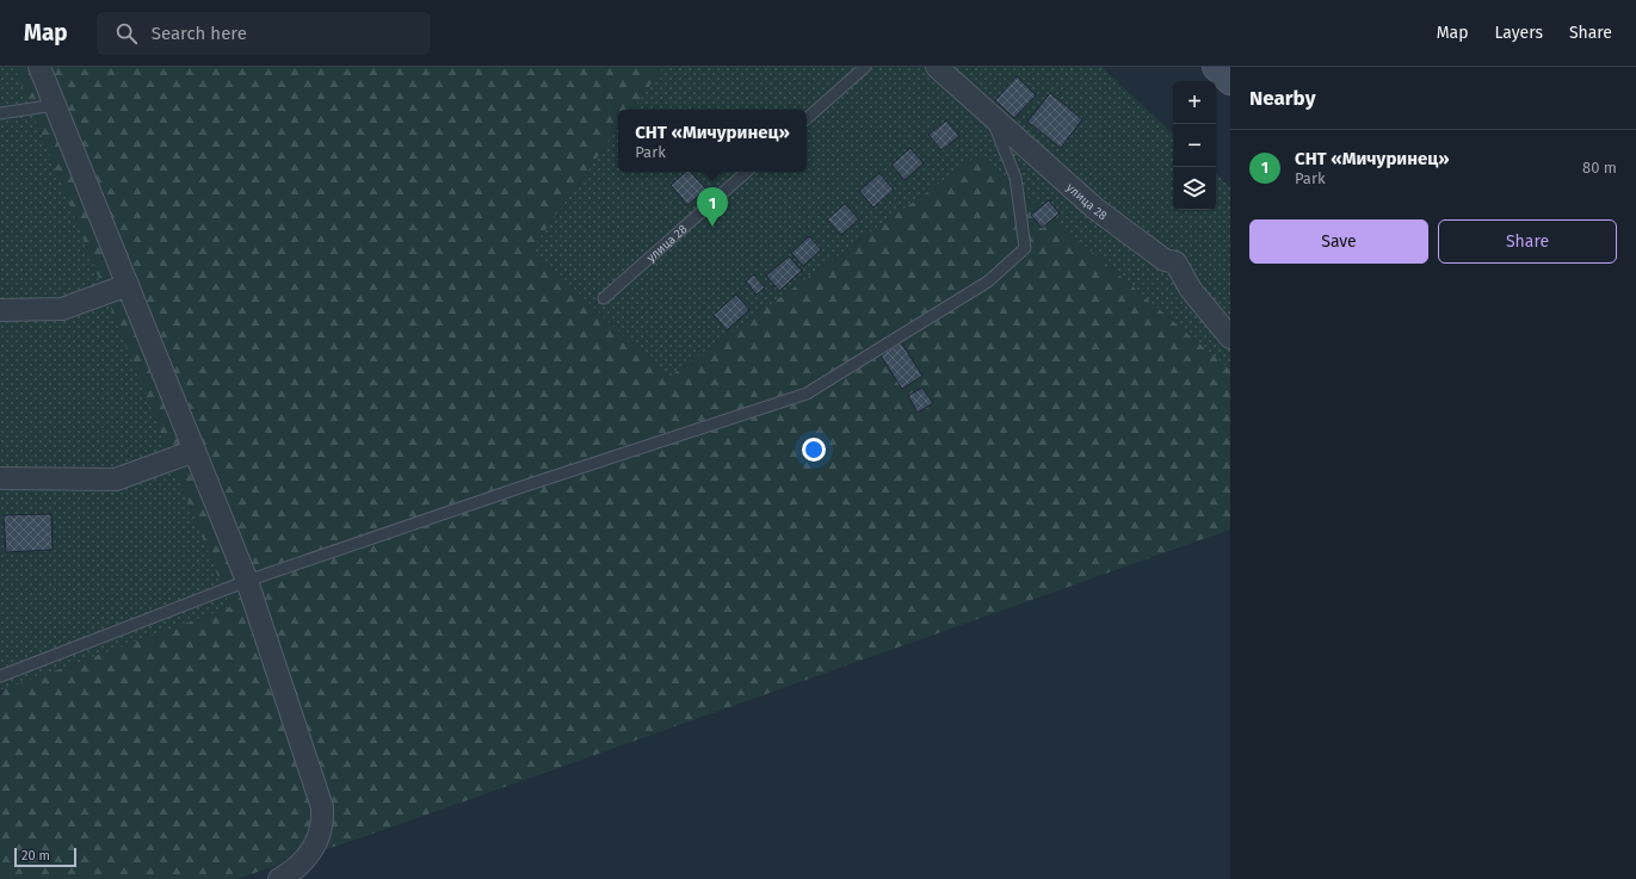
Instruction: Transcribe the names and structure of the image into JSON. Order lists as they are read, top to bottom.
{
  "streets": {
    "street": ["улица 28"]
  },
  "scale_bar": "20 m",
  "page": {
    "header": "Map",
    "search": "Search here",
    "nav": ["Map", "Layers", "Share"],
    "heading": "Nearby",
    "map_buttons": ["+", "−"],
    "popup": ["СНТ «Мичуринец»", "Park"],
    "list": [
      {
        "mark": "1",
        "name": "СНТ «Мичуринец»",
        "note": "Park",
        "value": "80 m"
      }
    ],
    "pins": "1",
    "buttons": ["Save", "Share"],
    "scale": "20 m"
  }
}
